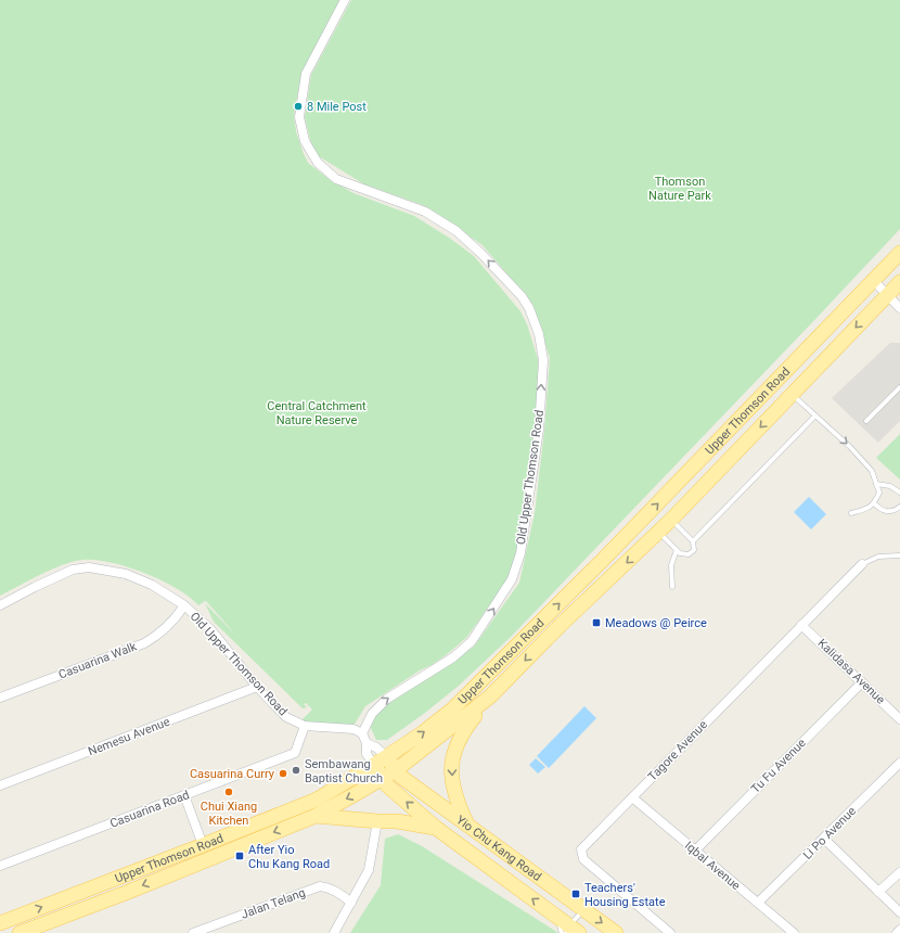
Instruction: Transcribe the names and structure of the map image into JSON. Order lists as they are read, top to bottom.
{
  "streets": {
    "main road": ["Upper Thomson Road", "Yio Chu Kang Road"],
    "street": [
      "Old Upper Thomson Road",
      "Casuarina Walk",
      "Kalidasa Avenue",
      "Nemesu Avenue",
      "Tagore Avenue",
      "Tu Fu Avenue",
      "Casuarina Road",
      "Li Po Avenue",
      "Iqbal Avenue",
      "Jalan Telang"
    ]
  },
  "crossings": [
    ["Upper Thomson Road", "Yio Chu Kang Road"],
    ["Old Upper Thomson Road", "Casuarina Walk"],
    ["Old Upper Thomson Road", "Nemesu Avenue"],
    ["Old Upper Thomson Road", "Casuarina Road"],
    ["Kalidasa Avenue", "Tagore Avenue"],
    ["Kalidasa Avenue", "Tu Fu Avenue"],
    ["Tagore Avenue", "Iqbal Avenue"],
    ["Tu Fu Avenue", "Iqbal Avenue"],
    ["Li Po Avenue", "Iqbal Avenue"]
  ],
  "parks": ["Thomson Nature Park", "Central Catchment Nature Reserve"],
  "places": {
    "other": [
      "8 Mile Post",
      "Sembawang Baptist Church",
      "Casuarina Curry",
      "Chui Xiang Kitchen"
    ],
    "transit": ["Meadows @ Peirce", "After Yio Chu Kang Road", "Teachers' Housing Estate"]
  }
}
